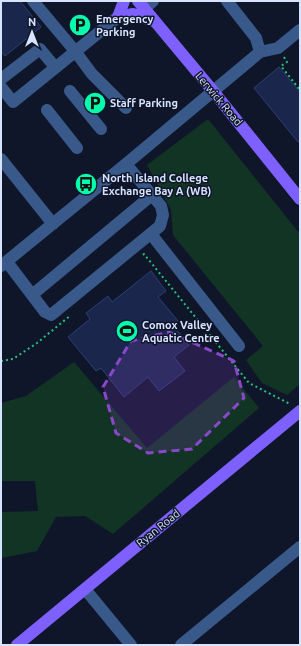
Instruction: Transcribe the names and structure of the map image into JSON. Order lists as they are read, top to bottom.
{
  "streets": {
    "main road": ["Lerwick Road", "Ryan Road"]
  },
  "places": {
    "parking": ["Emergency Parking", "Staff Parking"],
    "bus stop": ["North Island College Exchange Bay A (WB)"],
    "sports": ["Comox Valley Aquatic Centre"]
  },
  "north": "top"
}
